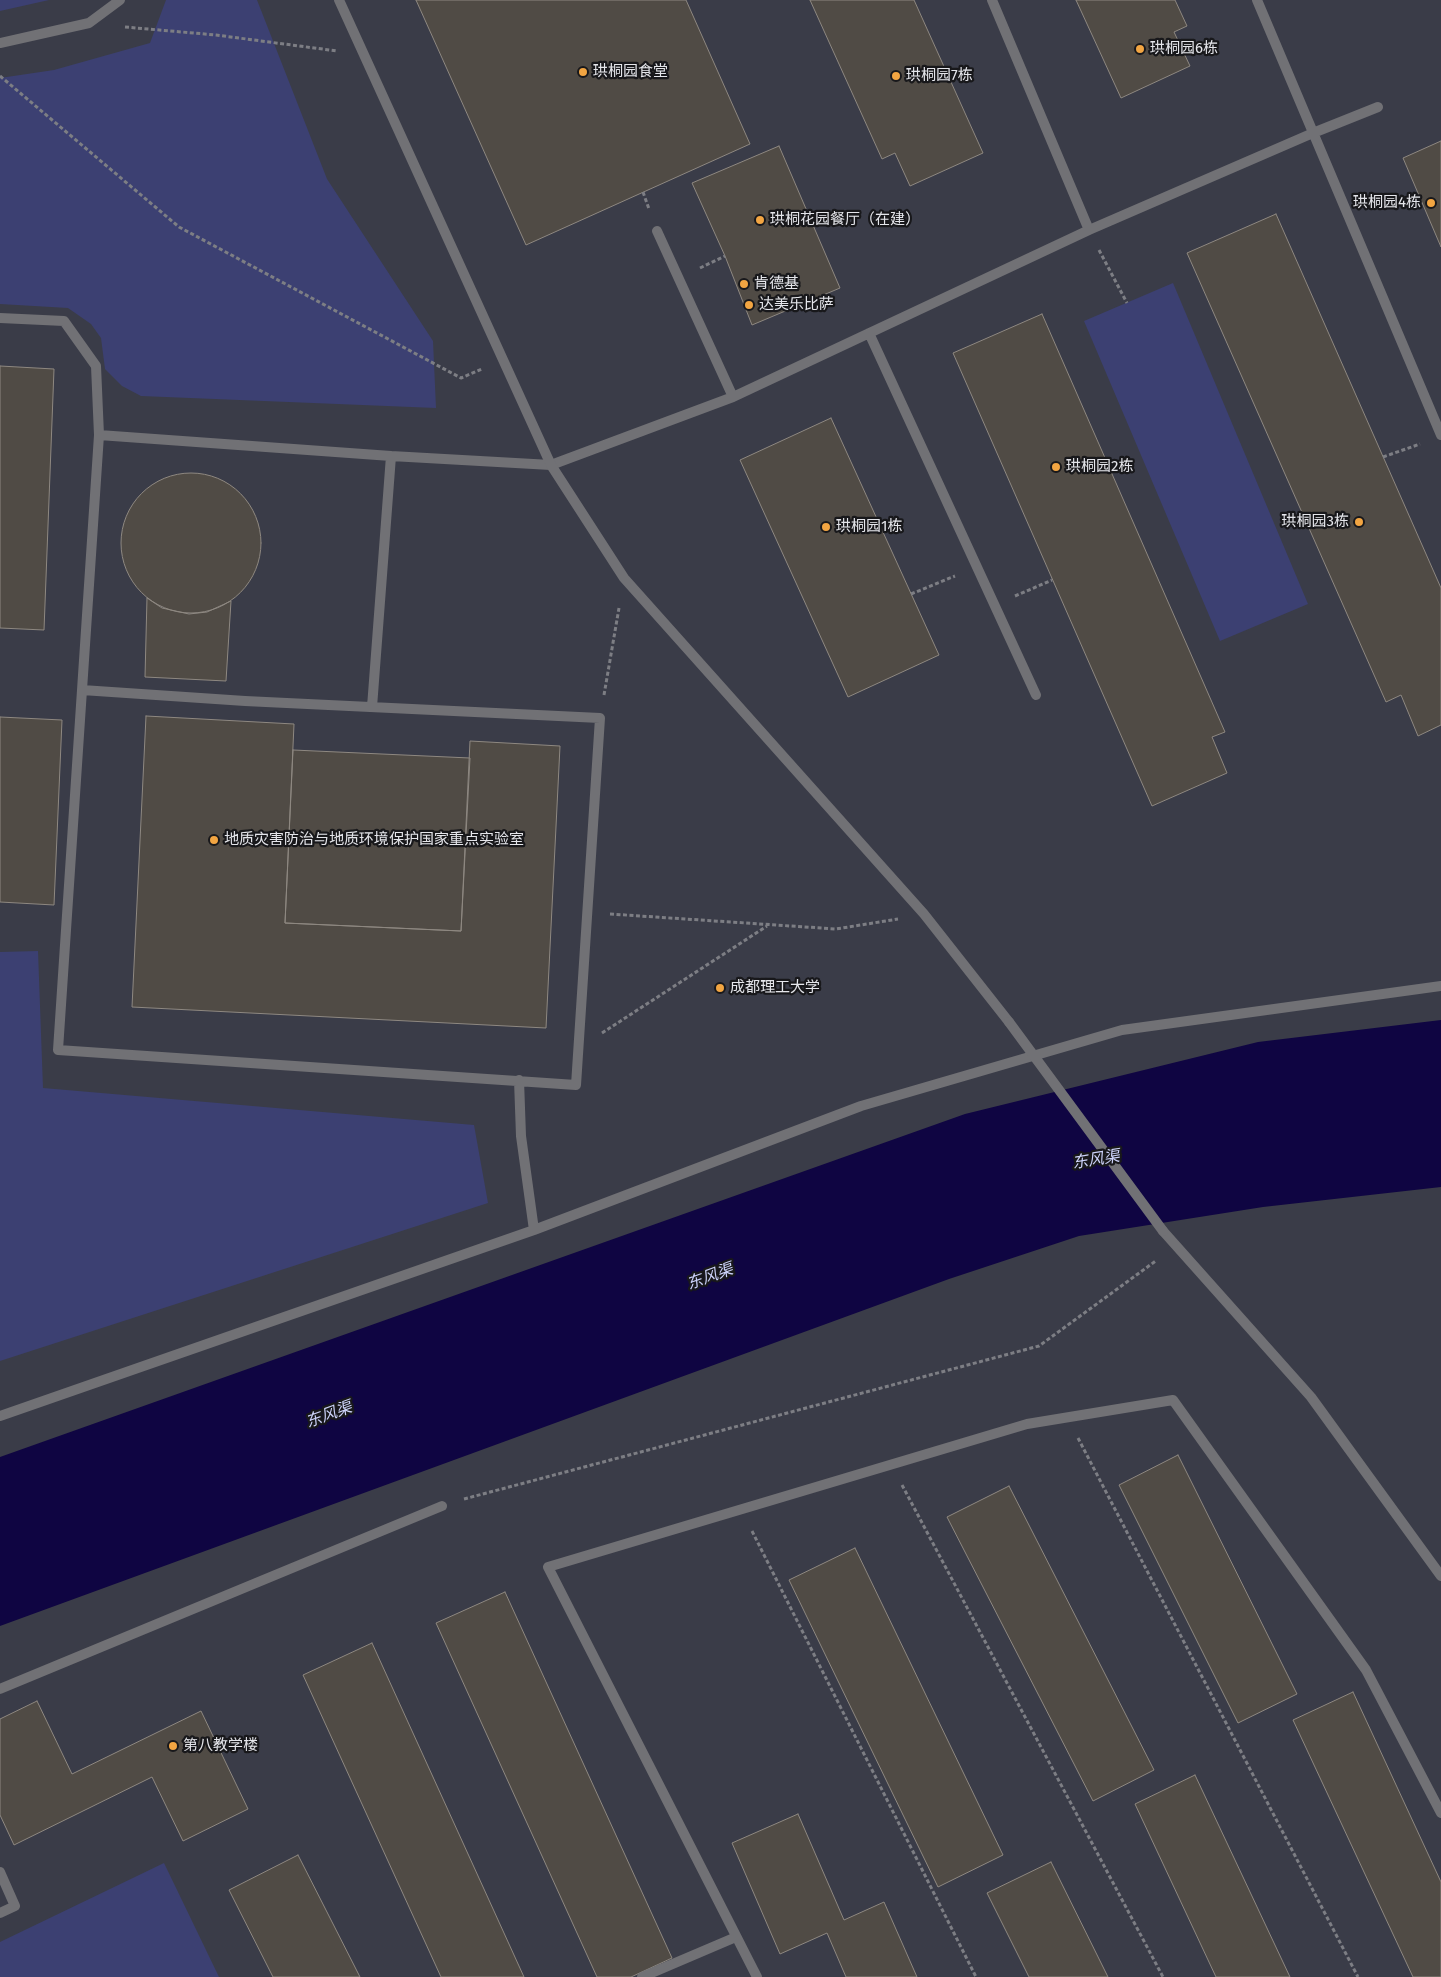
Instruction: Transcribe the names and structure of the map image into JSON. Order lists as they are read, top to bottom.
{
  "water": ["东风渠"],
  "places": [
    "珙桐园6栋",
    "珙桐园食堂",
    "珙桐园7栋",
    "珙桐园4栋",
    "珙桐花园餐厅（在建）",
    "肯德基",
    "达美乐比萨",
    "珙桐园2栋",
    "珙桐园3栋",
    "珙桐园1栋",
    "地质灾害防治与地质环境保护国家重点实验室",
    "成都理工大学",
    "第八教学楼"
  ]
}
